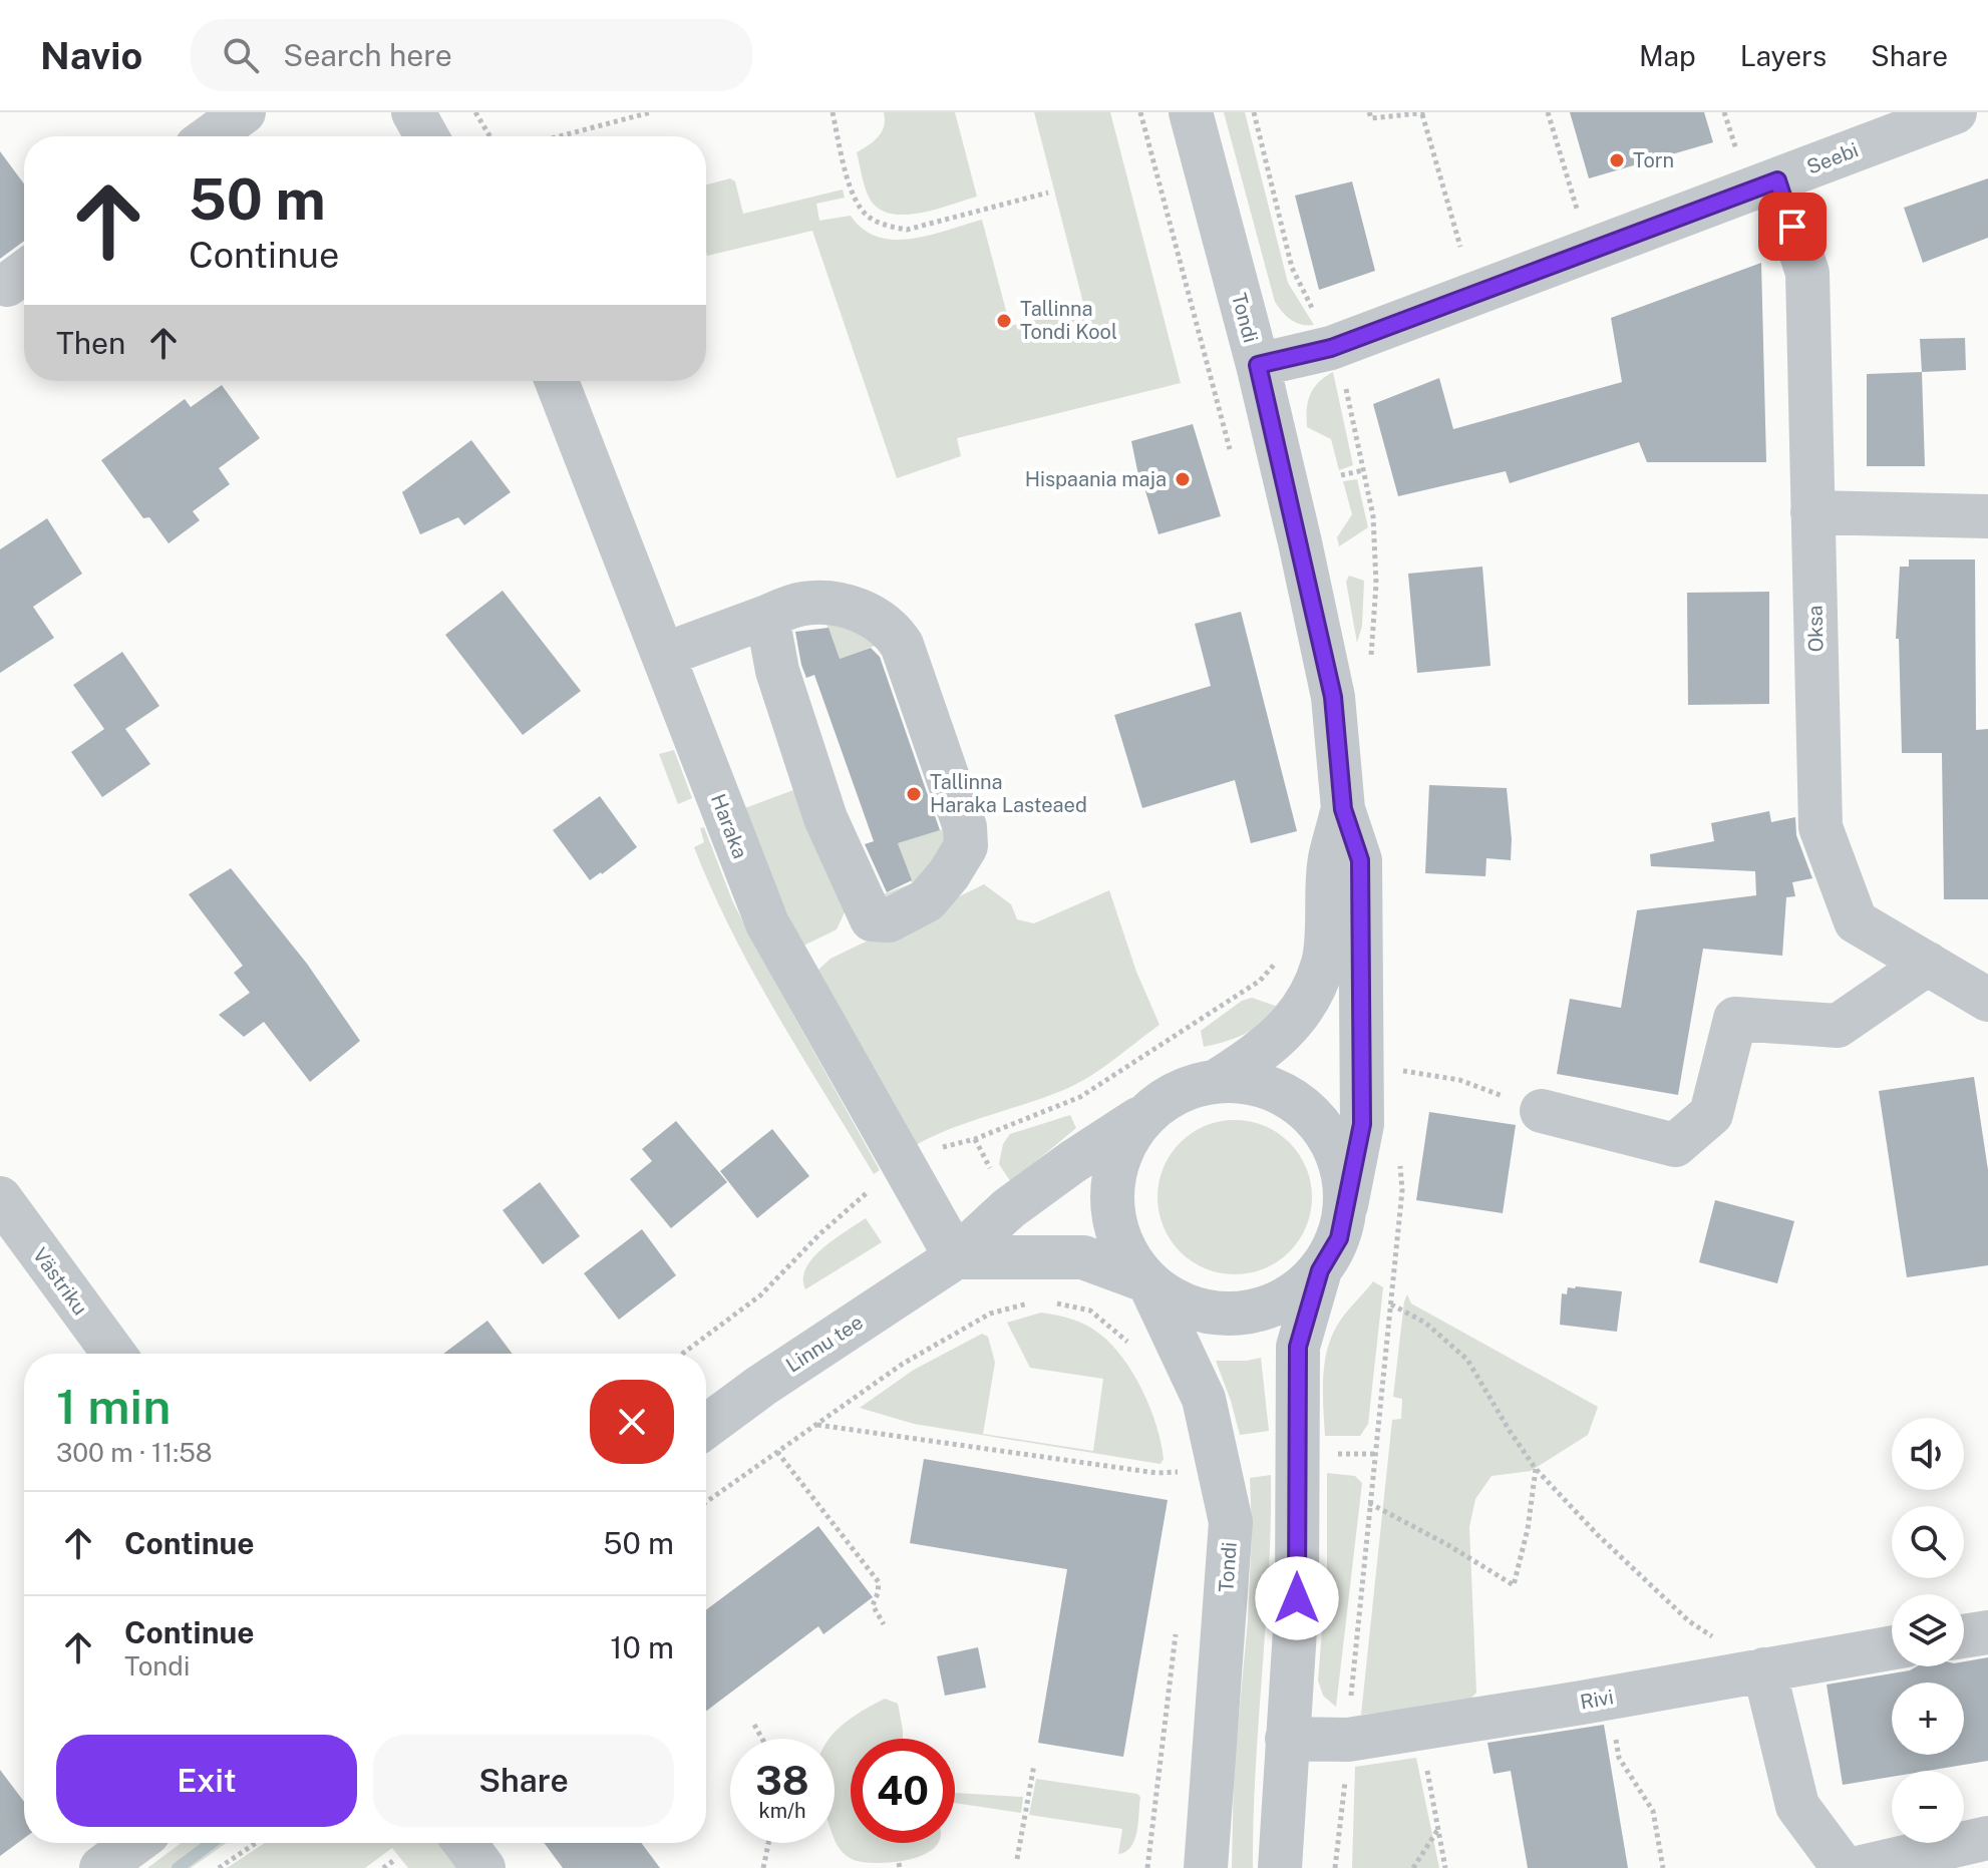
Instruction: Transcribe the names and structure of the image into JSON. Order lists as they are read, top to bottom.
{
  "streets": {
    "street": [
      "Seebi",
      "Tondi",
      "Oksa",
      "Haraka",
      "Västriku",
      "Linnu tee",
      "Rivi"
    ]
  },
  "crossings": [
    ["Seebi", "Tondi"],
    ["Seebi", "Oksa"],
    ["Tondi", "Linnu tee"],
    ["Haraka", "Linnu tee"]
  ],
  "places": [
    "Torn",
    "Tallinna Tondi Kool",
    "Hispaania maja",
    "Tallinna Haraka Lasteaed"
  ],
  "page": {
    "header": "Navio",
    "search": "Search here",
    "nav": ["Map", "Layers", "Share"],
    "turn": ["50 m", "Continue"],
    "then": "Then",
    "heading": ["1 min", "300 m · 11:58"],
    "map_buttons": ["+", "−"],
    "list": [
      {
        "name": "Continue",
        "value": "50 m"
      },
      {
        "name": "Continue",
        "note": "Tondi",
        "value": "10 m"
      }
    ],
    "buttons": ["Exit", "Share"],
    "speed": "38 km/h",
    "limit": "40"
  }
}
